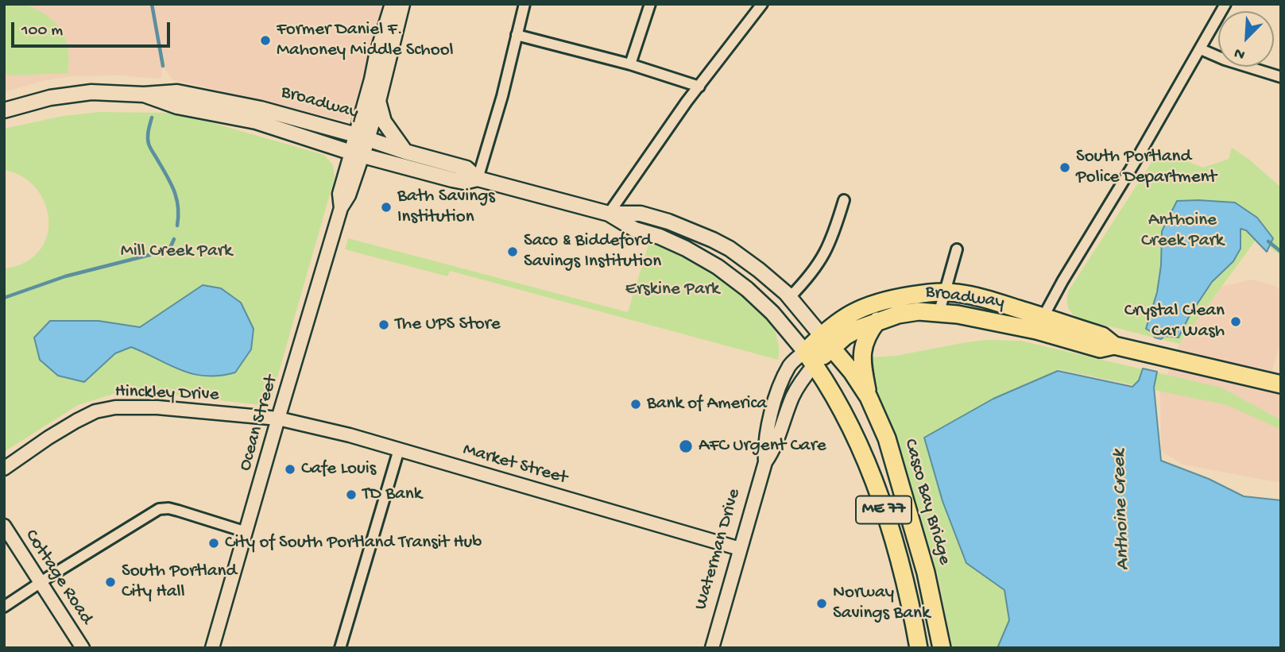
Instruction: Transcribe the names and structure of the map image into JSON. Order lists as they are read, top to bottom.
{
  "streets": {
    "main road": [
      "Broadway",
      "Casco Bay Bridge",
      "ME 77",
      "Waterman Drive"
    ],
    "street": [
      "Hinckley Drive",
      "Ocean Street",
      "Market Street",
      "Cottage Road"
    ]
  },
  "crossings": [
    ["Broadway", "Ocean Street"],
    ["Broadway", "Casco Bay Bridge"],
    ["Broadway", "ME 77"],
    ["Broadway", "Waterman Drive"],
    ["Hinckley Drive", "Ocean Street"],
    ["Hinckley Drive", "Market Street"],
    ["Ocean Street", "Market Street"],
    ["Market Street", "Waterman Drive"],
    ["Casco Bay Bridge", "Waterman Drive"],
    ["ME 77", "Waterman Drive"]
  ],
  "water": ["Anthoine Creek"],
  "parks": ["Anthoine Creek Park", "Mill Creek Park", "Erskine Park"],
  "places": [
    "Former Daniel F. Mahoney Middle School",
    "South Portland Police Department",
    "Bath Savings Institution",
    "Saco & Biddeford Savings Institution",
    "Crystal Clean Car Wash",
    "The UPS Store",
    "Bank of America",
    "AFC Urgent Care",
    "Cafe Louis",
    "TD Bank",
    "City of South Portland Transit Hub",
    "South Portland City Hall",
    "Norway Savings Bank"
  ],
  "scale_bar": "100 m",
  "north": "bottom left"
}
